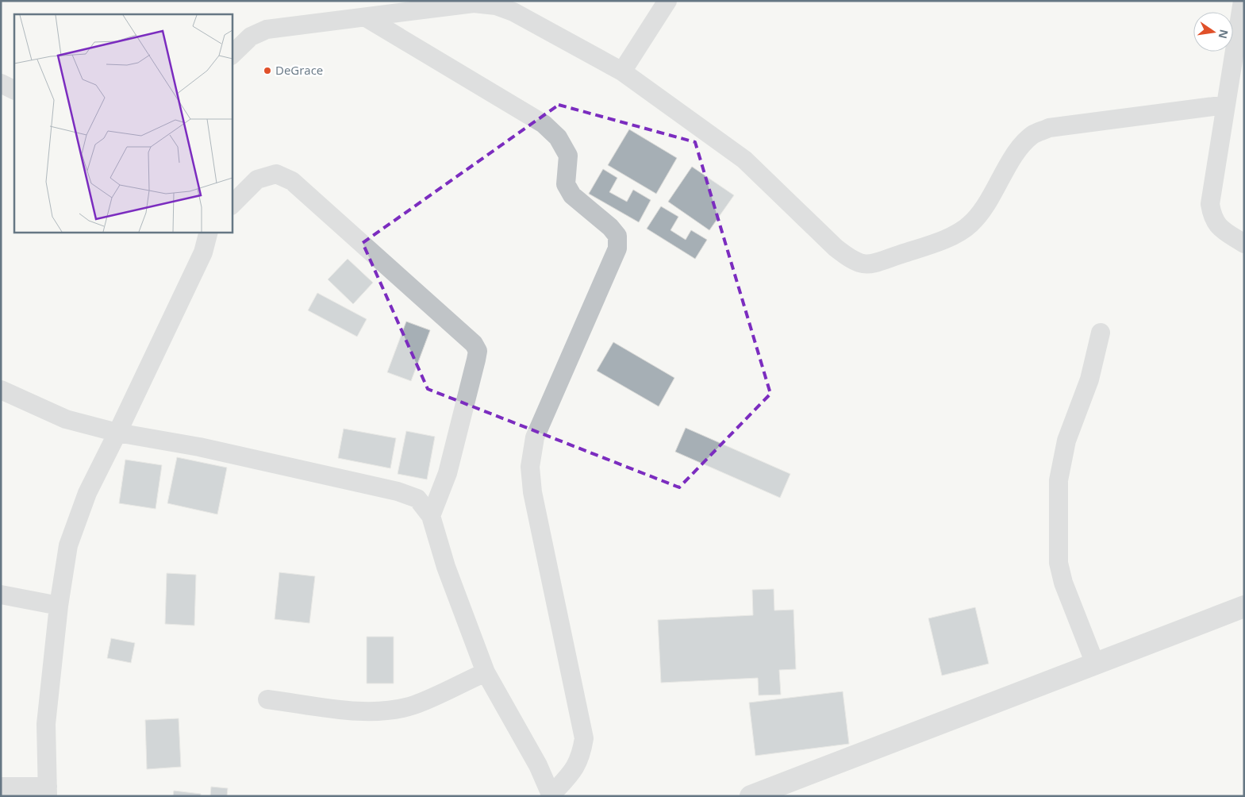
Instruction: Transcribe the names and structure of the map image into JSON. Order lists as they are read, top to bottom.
{
  "places": ["DeGrace"],
  "north": "right"
}
